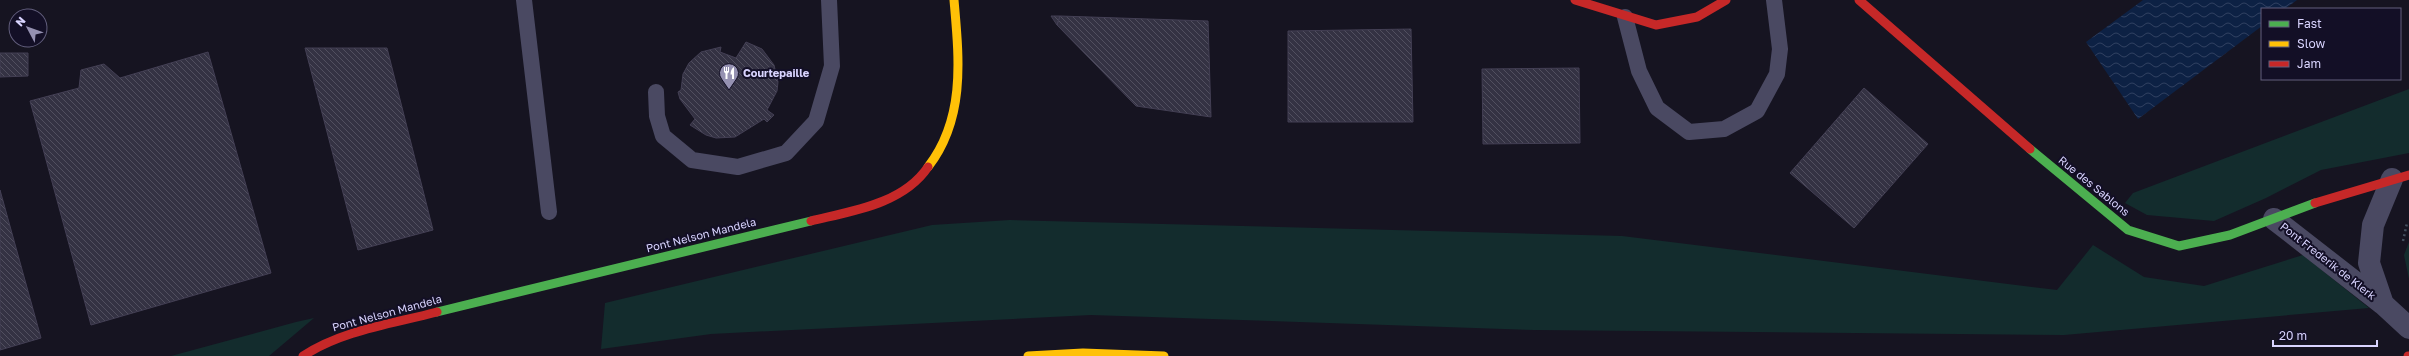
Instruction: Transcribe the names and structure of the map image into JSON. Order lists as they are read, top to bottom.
{
  "streets": {
    "main road": ["Rue des Sablons", "Pont Nelson Mandela"],
    "street": ["Pont Frederik de Klerk"]
  },
  "crossings": [
    ["Rue des Sablons", "Pont Frederik de Klerk"]
  ],
  "places": {
    "restaurant": ["Courtepaille"]
  },
  "legend": ["Fast", "Slow", "Jam"],
  "scale_bar": "20 m",
  "north": "top left"
}
